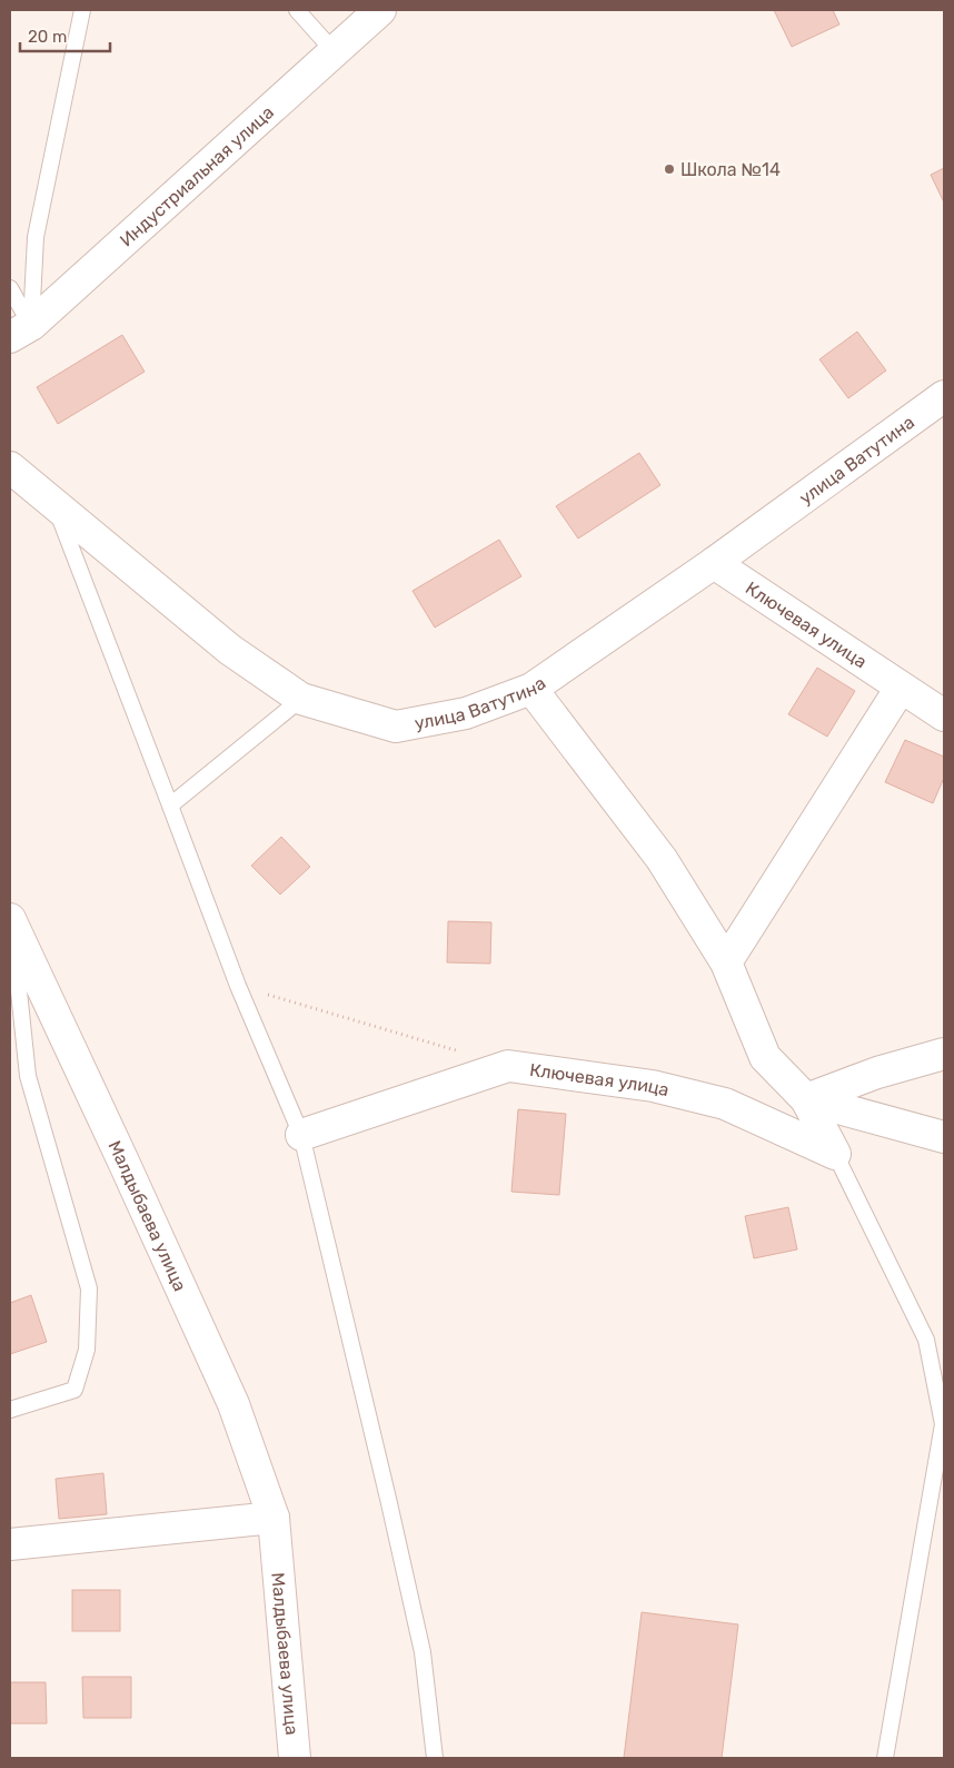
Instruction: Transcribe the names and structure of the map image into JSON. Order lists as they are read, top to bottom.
{
  "streets": {
    "street": [
      "Индустриальная улица",
      "улица Ватутина",
      "Ключевая улица",
      "Малдыбаева улица"
    ]
  },
  "crossings": [
    ["улица Ватутина", "Ключевая улица"]
  ],
  "places": ["Школа №14"],
  "scale_bar": "20 m"
}
